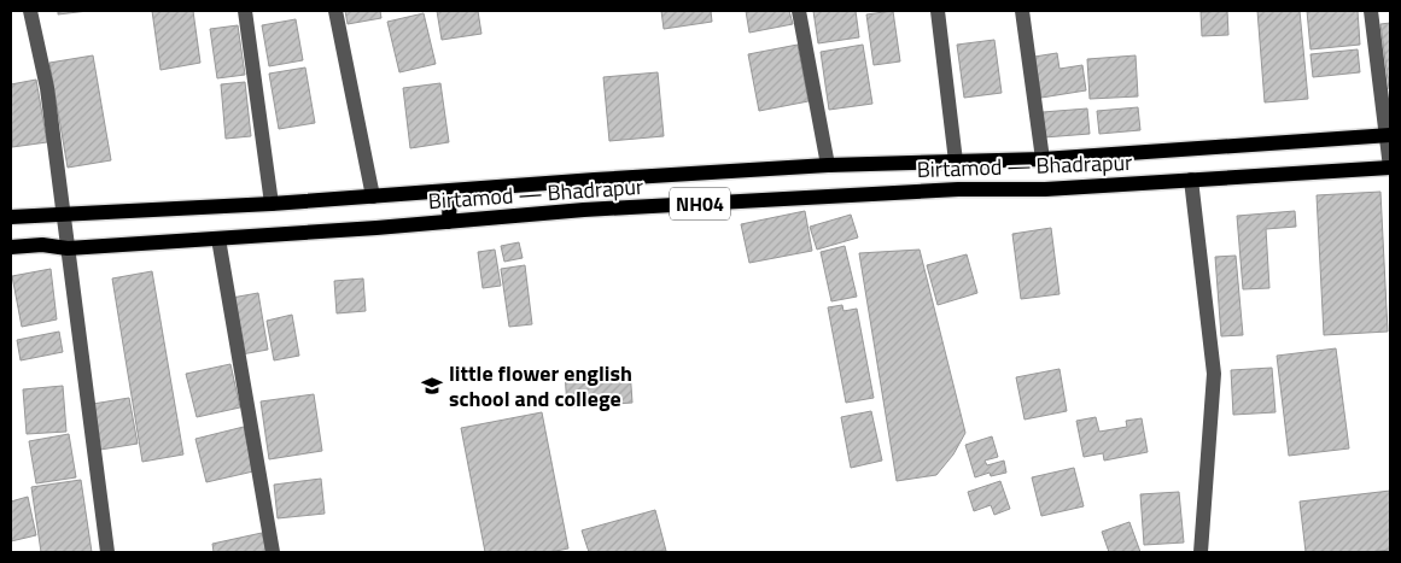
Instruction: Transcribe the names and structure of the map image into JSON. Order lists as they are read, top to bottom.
{
  "streets": {
    "main road": ["Birtamod — Bhadrapur", "NH04"]
  },
  "places": {
    "school or university": ["little flower english school and college"]
  }
}
